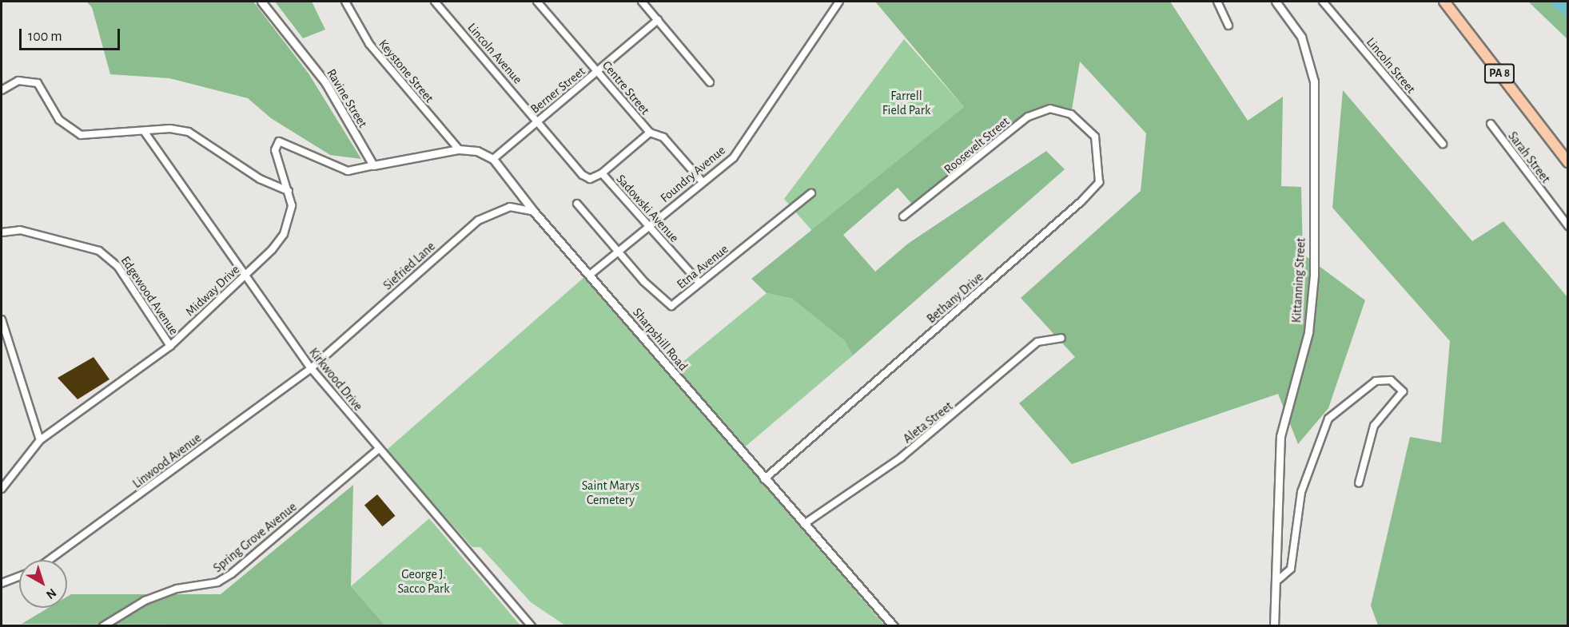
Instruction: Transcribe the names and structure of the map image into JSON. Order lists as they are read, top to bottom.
{
  "streets": {
    "highway": ["PA 8"],
    "street": [
      "Lincoln Avenue",
      "Lincoln Street",
      "Keystone Street",
      "Centre Street",
      "Berner Street",
      "Ravine Street",
      "Roosevelt Street",
      "Sarah Street",
      "Foundry Avenue",
      "Sadowski Avenue",
      "Siefried Lane",
      "Etna Avenue",
      "Kittanning Street",
      "Midway Drive",
      "Edgewood Avenue",
      "Bethany Drive",
      "Sharpshill Road",
      "Kirkwood Drive",
      "Aleta Street",
      "Linwood Avenue",
      "Spring Grove Avenue"
    ]
  },
  "crossings": [
    ["Lincoln Avenue", "Berner Street"],
    ["Lincoln Avenue", "Sadowski Avenue"],
    ["Centre Street", "Berner Street"],
    ["Centre Street", "Foundry Avenue"],
    ["Berner Street", "Sadowski Avenue"],
    ["Berner Street", "Sharpshill Road"],
    ["Ravine Street", "Midway Drive"],
    ["Roosevelt Street", "Bethany Drive"],
    ["Foundry Avenue", "Sadowski Avenue"],
    ["Foundry Avenue", "Etna Avenue"],
    ["Foundry Avenue", "Sharpshill Road"],
    ["Sadowski Avenue", "Etna Avenue"],
    ["Siefried Lane", "Sharpshill Road"],
    ["Siefried Lane", "Kirkwood Drive"],
    ["Siefried Lane", "Linwood Avenue"],
    ["Midway Drive", "Edgewood Avenue"],
    ["Midway Drive", "Kirkwood Drive"],
    ["Bethany Drive", "Sharpshill Road"],
    ["Sharpshill Road", "Aleta Street"],
    ["Kirkwood Drive", "Linwood Avenue"],
    ["Kirkwood Drive", "Spring Grove Avenue"]
  ],
  "parks": ["Farrell Field Park", "Saint Marys Cemetery", "George J. Sacco Park"],
  "scale_bar": "100 m",
  "north": "bottom right"
}
